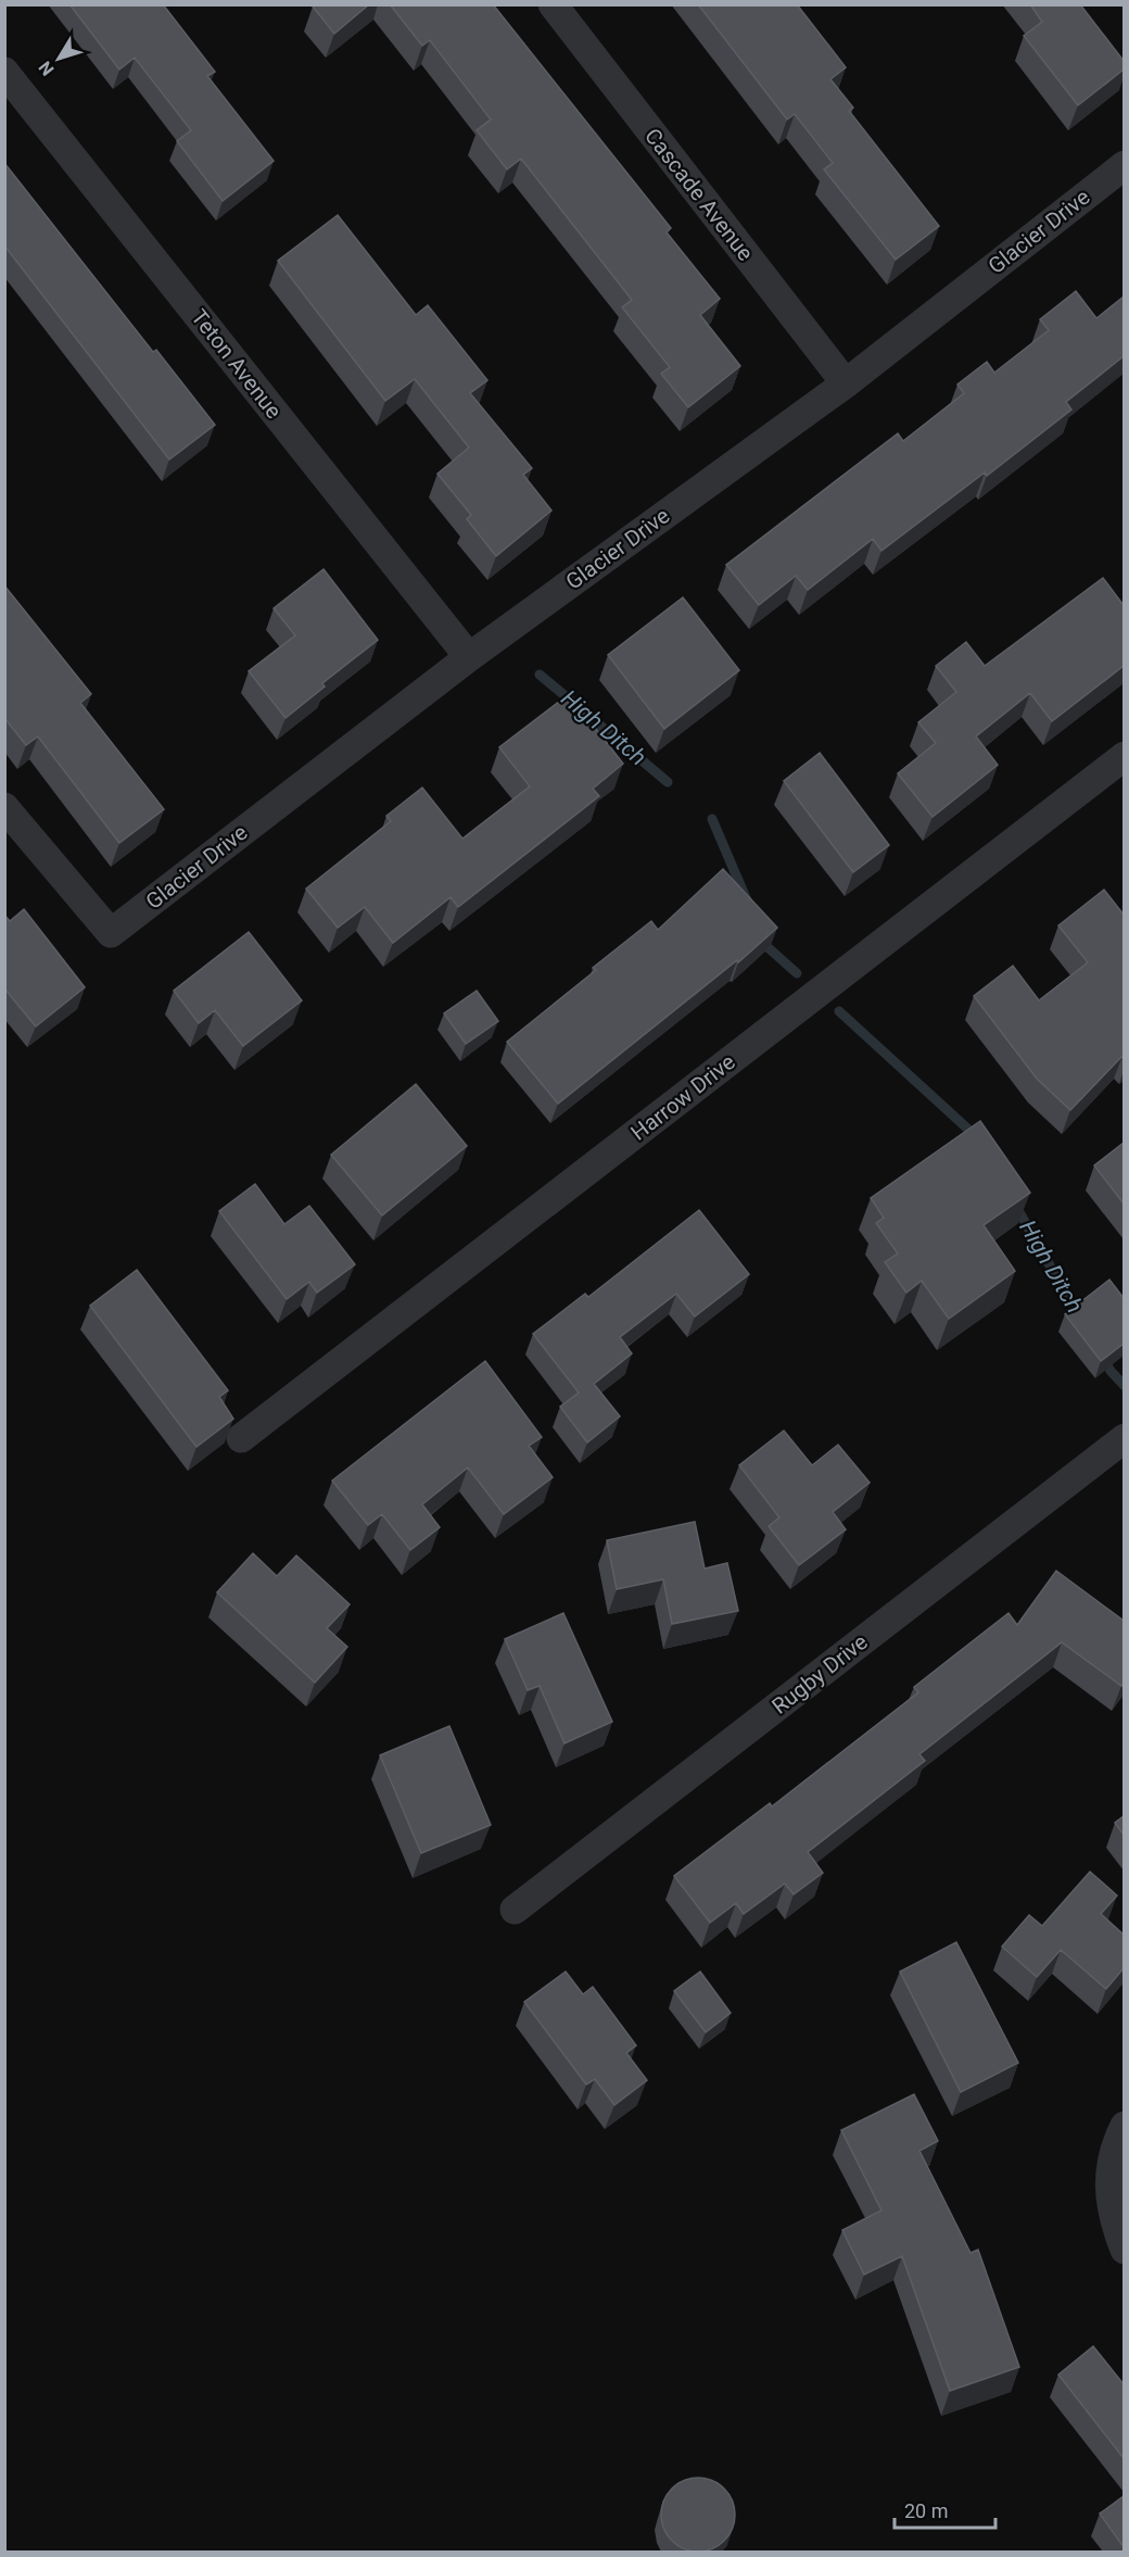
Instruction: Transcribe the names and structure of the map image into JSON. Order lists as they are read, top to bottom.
{
  "streets": {
    "street": [
      "Cascade Avenue",
      "Glacier Drive",
      "Teton Avenue",
      "Harrow Drive",
      "Rugby Drive"
    ]
  },
  "crossings": [
    ["Cascade Avenue", "Glacier Drive"],
    ["Glacier Drive", "Teton Avenue"]
  ],
  "water": ["High Ditch"],
  "scale_bar": "20 m",
  "north": "bottom left"
}
